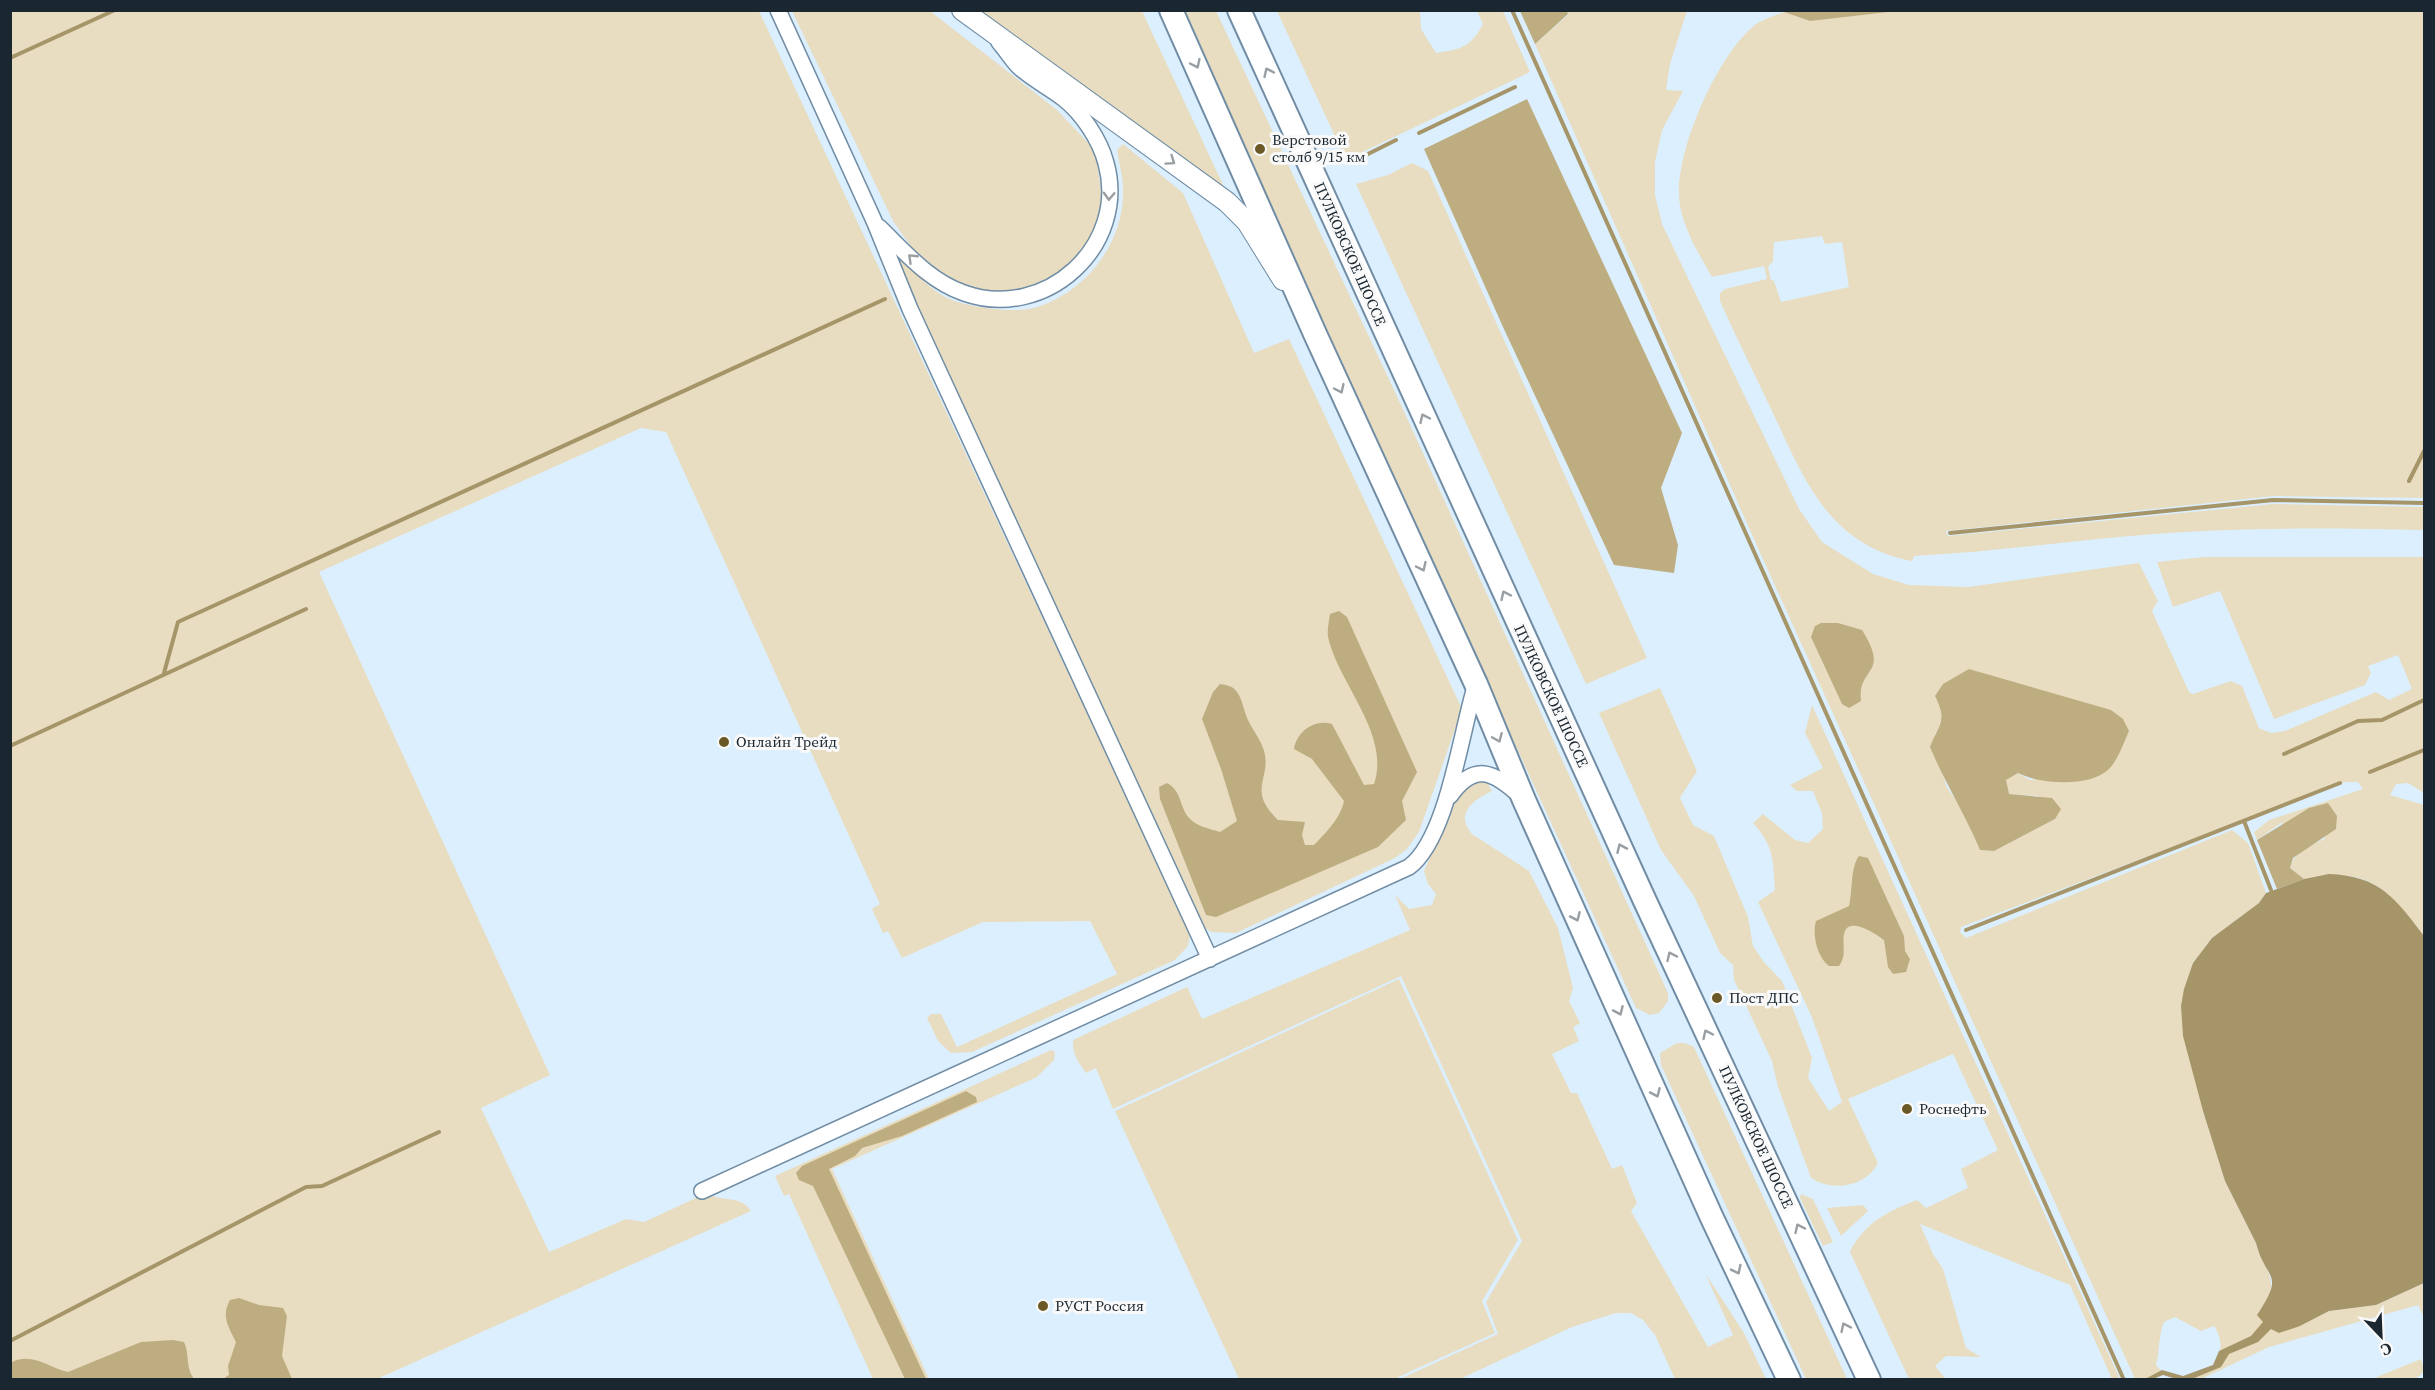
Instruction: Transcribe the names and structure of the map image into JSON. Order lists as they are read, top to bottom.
{
  "streets": {
    "highway": ["ПУЛКОВСКОЕ ШОССЕ"]
  },
  "places": [
    "Верстовой столб 9/15 км",
    "Онлайн Трейд",
    "Пост ДПС",
    "Роснефть",
    "РУСТ Россия"
  ],
  "north": "bottom right"
}
